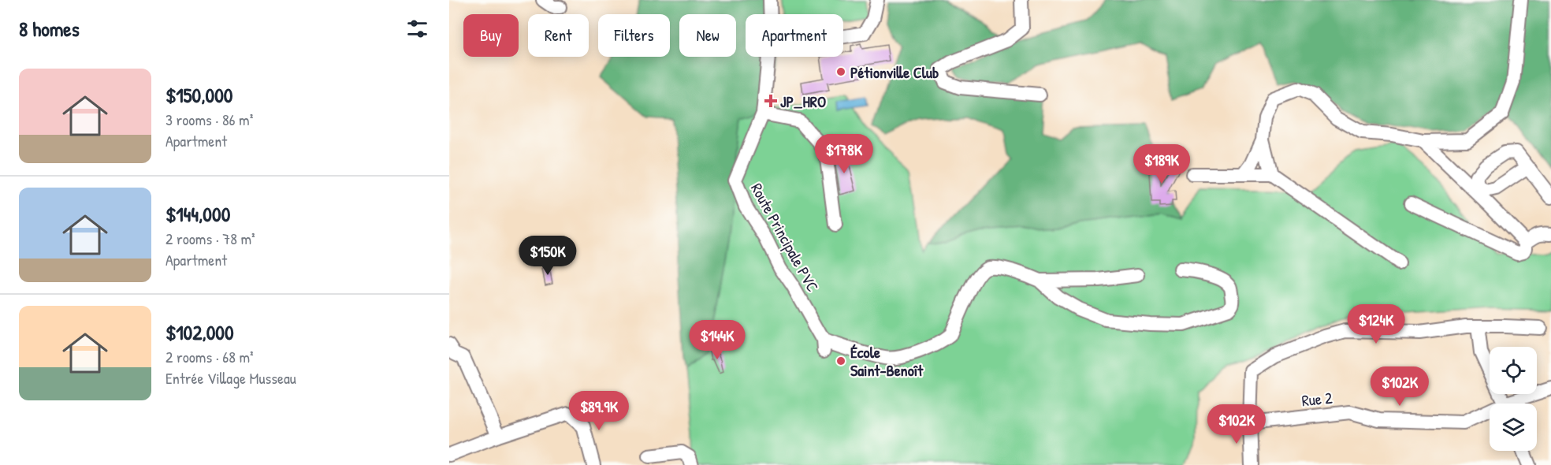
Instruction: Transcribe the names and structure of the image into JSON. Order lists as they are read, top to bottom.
{
  "streets": {
    "street": ["Route Principale PVC", "Rue 2"]
  },
  "places": {
    "other": ["Pétionville Club", "École Saint-Benoît"],
    "health": ["JP_HRO"]
  },
  "page": {
    "heading": "8 homes",
    "chip": [
      "Buy",
      "Rent",
      "Filters",
      "New",
      "Apartment"
    ],
    "list": [
      {
        "name": "$150,000",
        "note": "3 rooms · 86 m² · Apartment"
      },
      {
        "name": "$144,000",
        "note": "2 rooms · 78 m² · Apartment"
      },
      {
        "name": "$102,000",
        "note": "2 rooms · 68 m² · Entrée Village Musseau"
      }
    ],
    "price": [
      "$178K",
      "$189K",
      "$150K",
      "$124K",
      "$144K",
      "$102K",
      "$89.9K",
      "$102K"
    ]
  }
}
